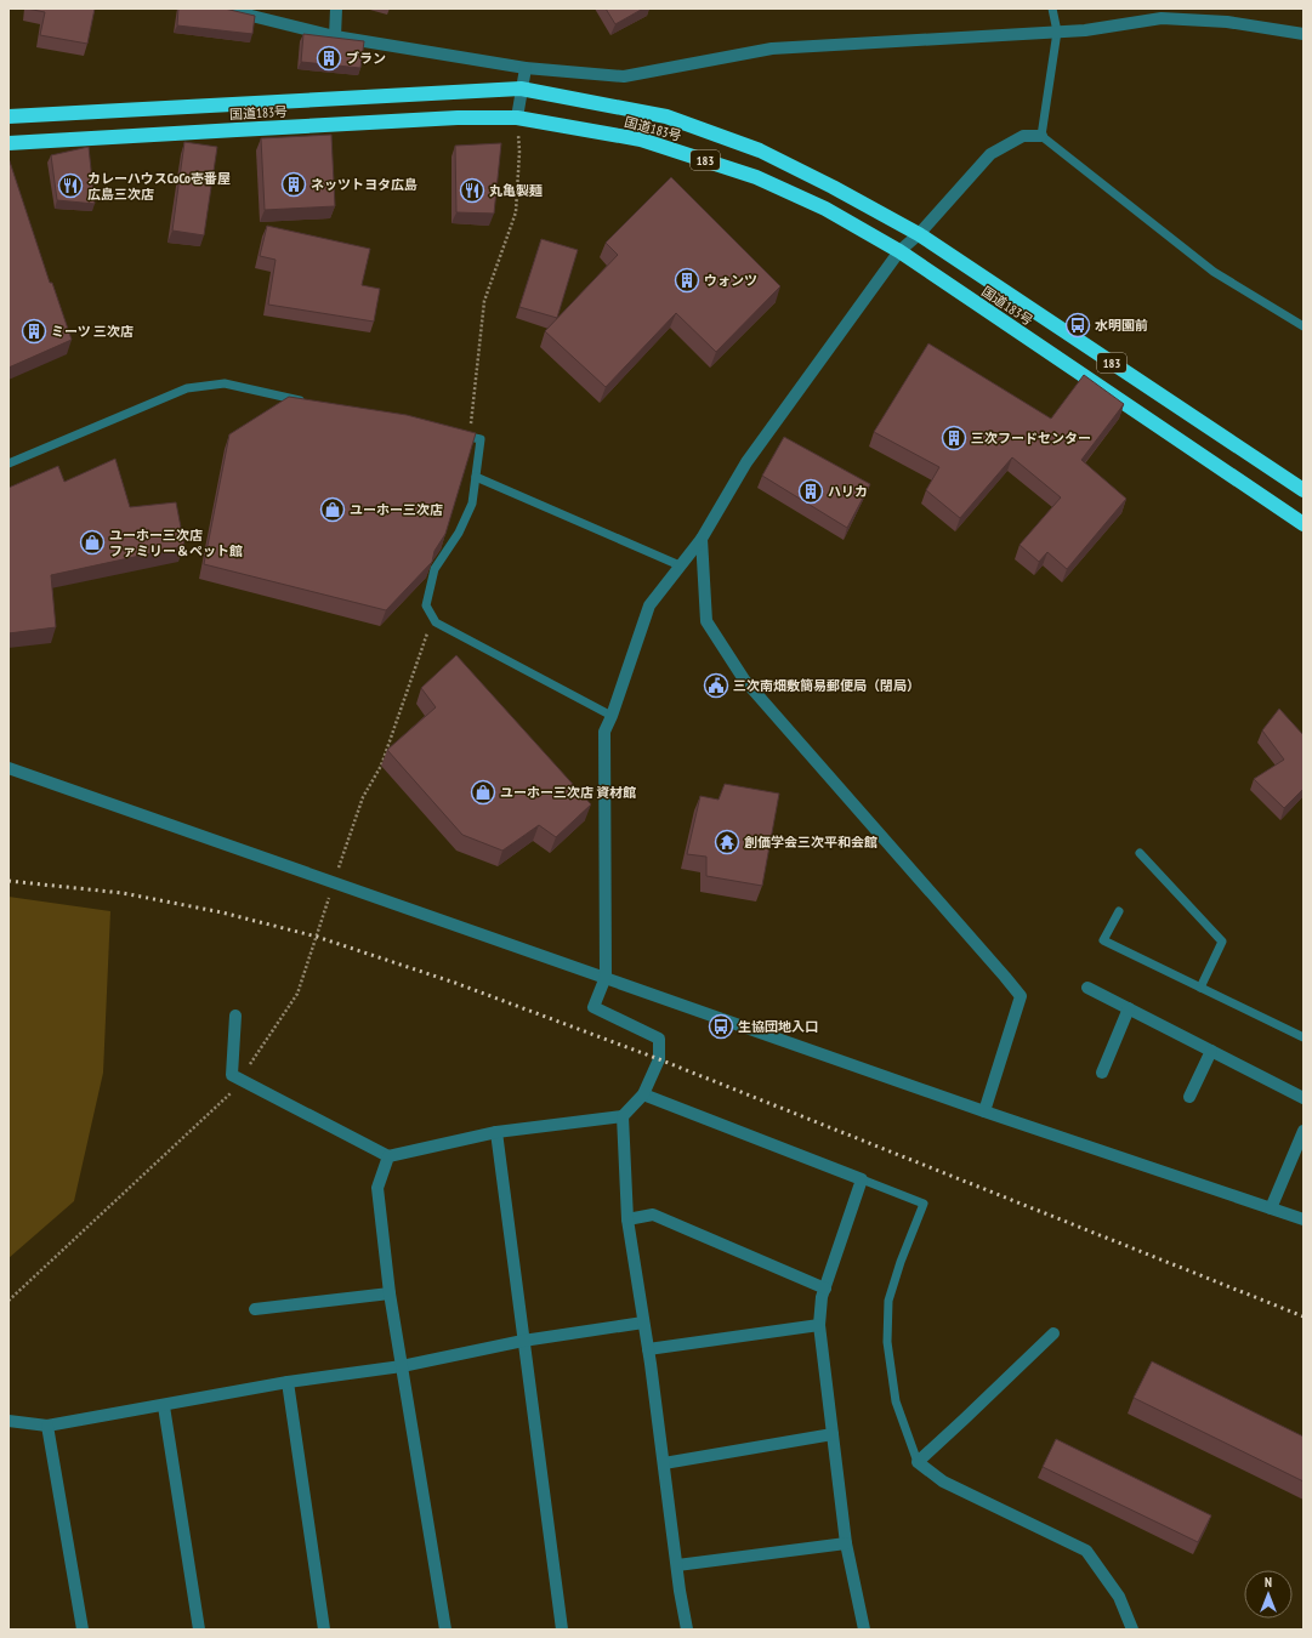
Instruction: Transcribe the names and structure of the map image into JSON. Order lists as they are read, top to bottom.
{
  "streets": {
    "highway": ["国道183号", "183"]
  },
  "places": {
    "building": [
      "ブラン",
      "ネッツトヨタ広島",
      "ウォンツ",
      "ミーツ 三次店",
      "三次フードセンター",
      "ハリカ"
    ],
    "restaurant": ["カレーハウスCoCo壱番屋 広島三次店", "丸亀製麺"],
    "bus stop": ["水明園前", "生協団地入口"],
    "shop": ["ユーホー三次店", "ユーホー三次店 ファミリー＆ペット館", "ユーホー三次店 資材館"],
    "public building": ["三次南畑敷簡易郵便局（閉局）"],
    "temple": ["創価学会三次平和会館"]
  },
  "north": "top"
}
